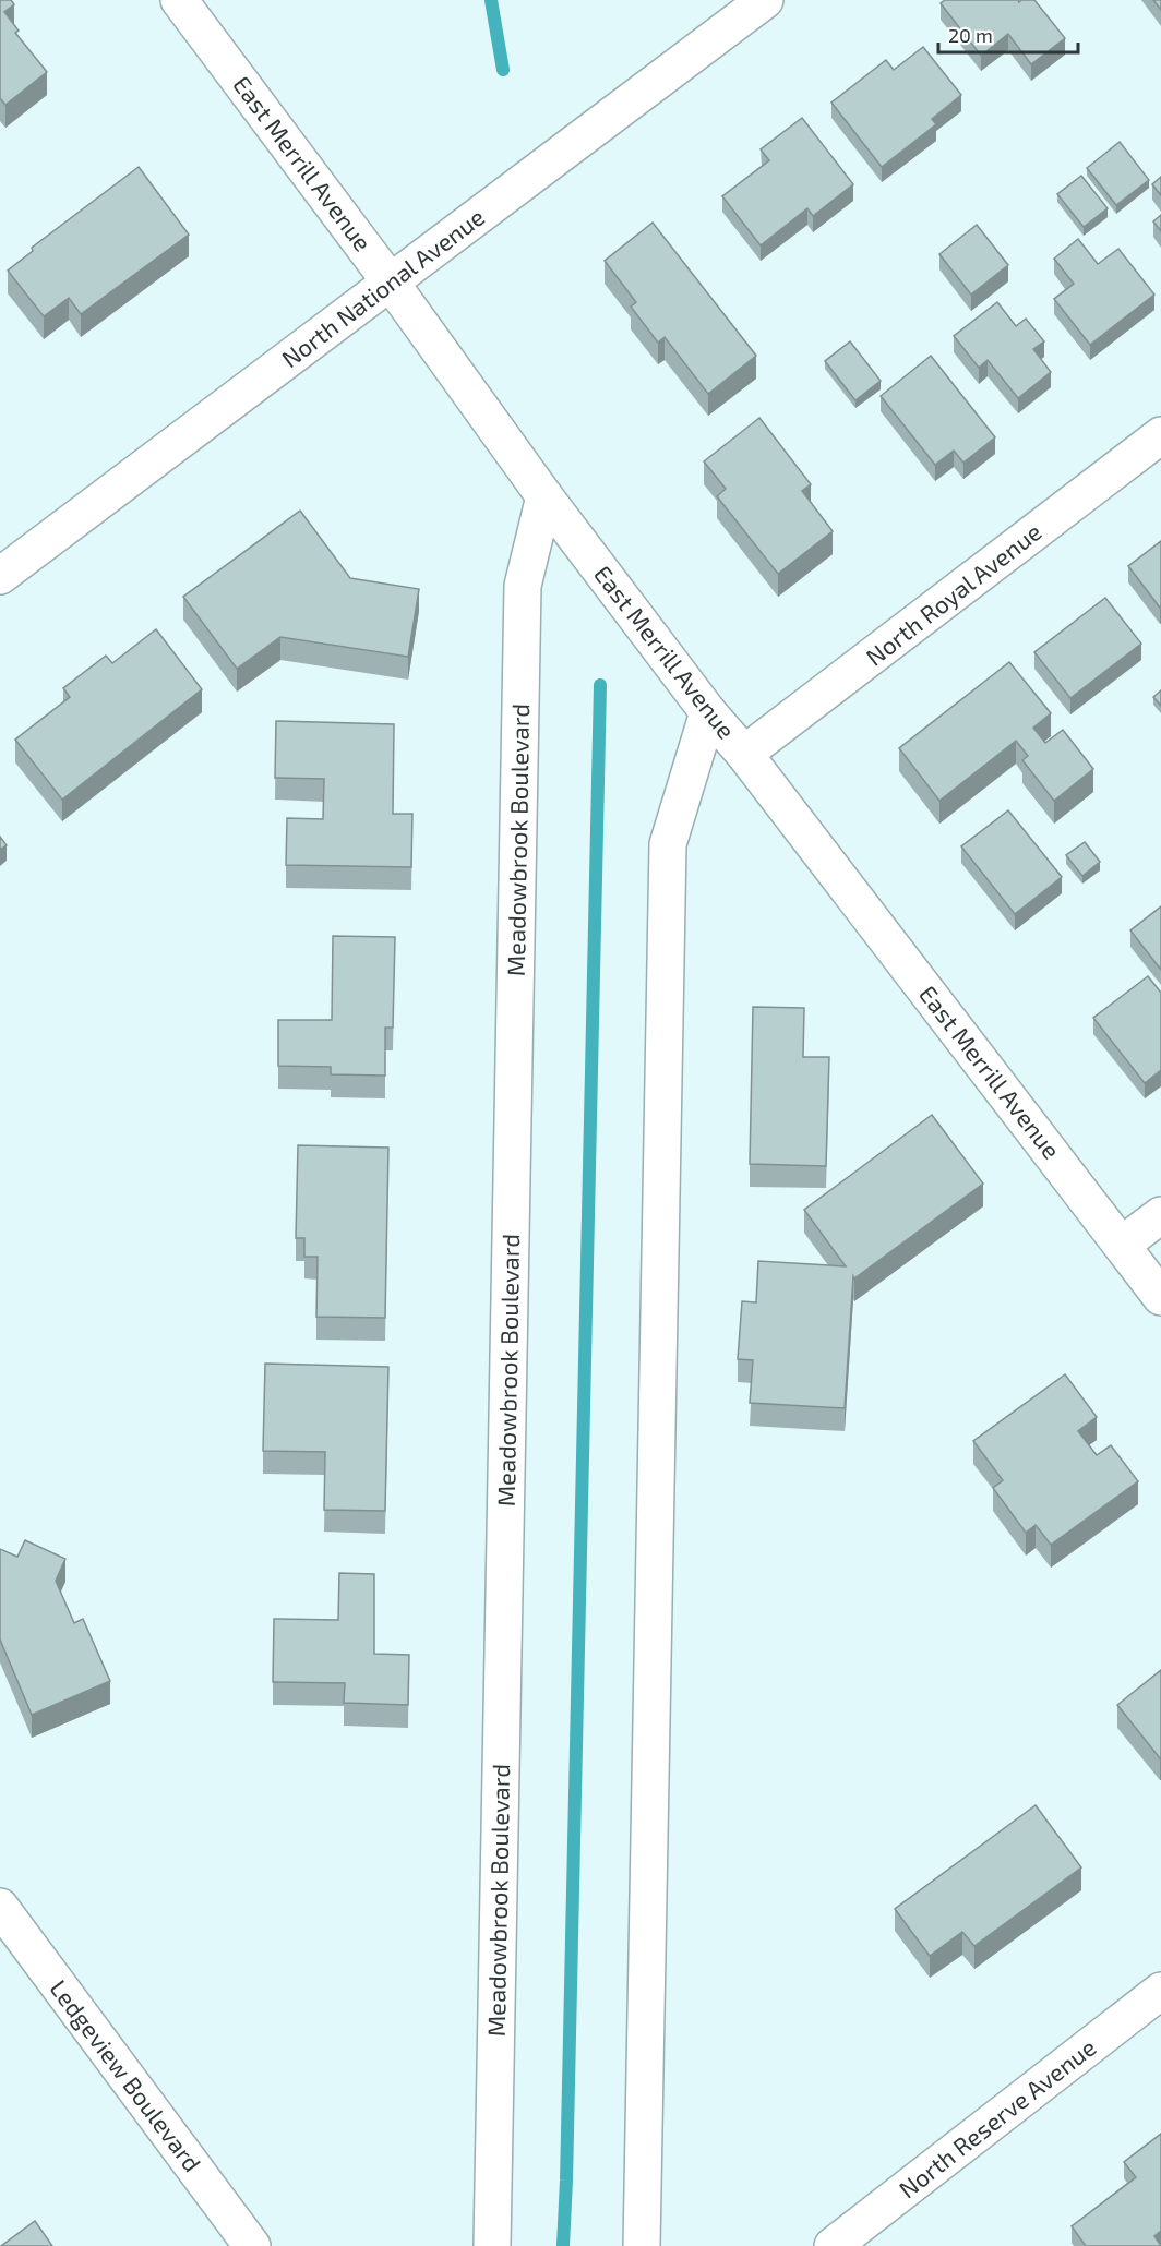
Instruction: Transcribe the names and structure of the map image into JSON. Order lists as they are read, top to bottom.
{
  "streets": {
    "street": [
      "East Merrill Avenue",
      "North National Avenue",
      "North Royal Avenue",
      "Meadowbrook Boulevard",
      "Ledgeview Boulevard",
      "North Reserve Avenue"
    ]
  },
  "crossings": [
    ["East Merrill Avenue", "North National Avenue"],
    ["East Merrill Avenue", "North Royal Avenue"],
    ["East Merrill Avenue", "Meadowbrook Boulevard"]
  ],
  "scale_bar": "20 m"
}
